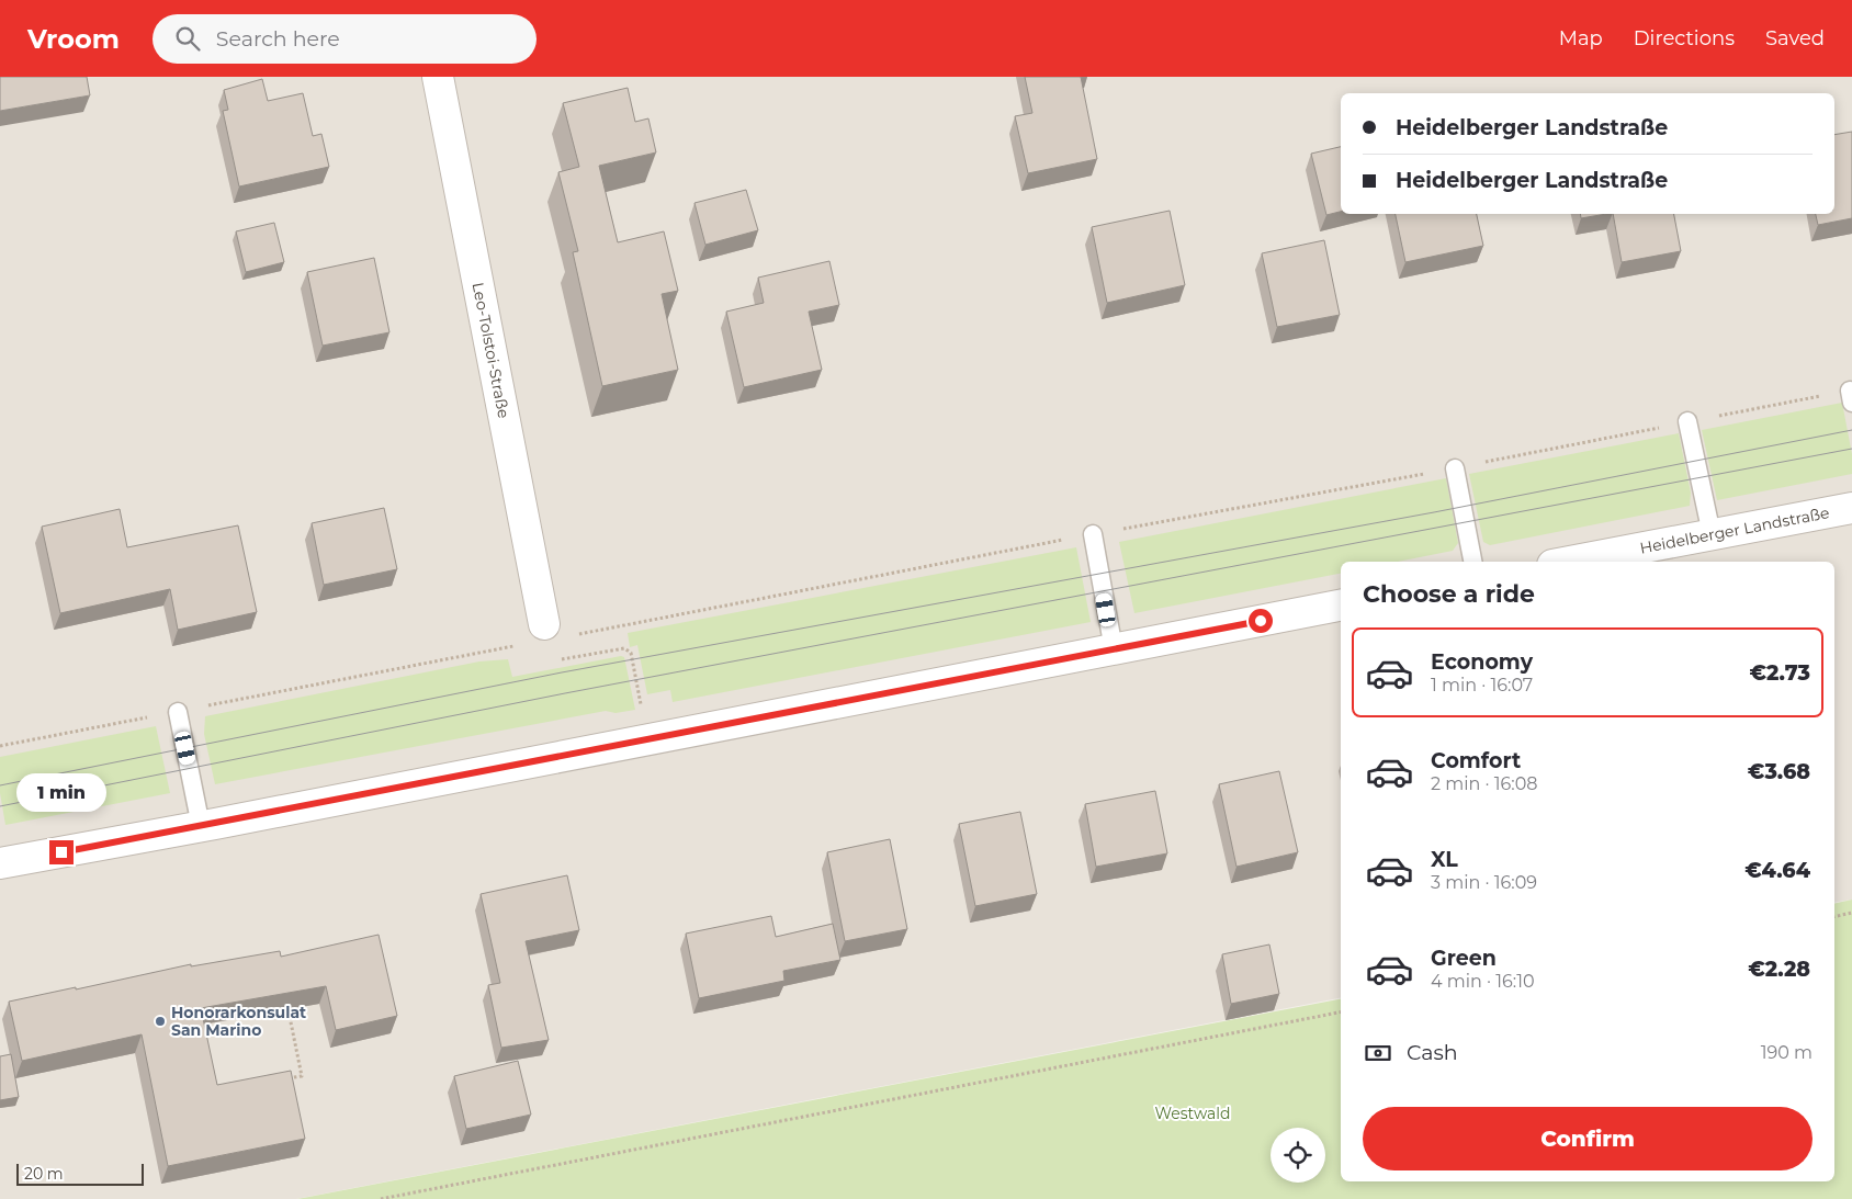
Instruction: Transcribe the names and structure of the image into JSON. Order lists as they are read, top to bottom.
{
  "streets": {
    "street": ["Leo-Tolstoi-Straße", "Heidelberger Landstraße"]
  },
  "parks": ["Westwald"],
  "places": ["Honorarkonsulat San Marino"],
  "scale_bar": "20 m",
  "page": {
    "header": "Vroom",
    "search": "Search here",
    "nav": ["Map", "Directions", "Saved"],
    "banner": ["Heidelberger Landstraße", "Heidelberger Landstraße"],
    "heading": "Choose a ride",
    "list": [
      {
        "name": "Economy",
        "note": "1 min · 16:07",
        "value": "€2.73"
      },
      {
        "name": "Comfort",
        "note": "2 min · 16:08",
        "value": "€3.68"
      },
      {
        "name": "XL",
        "note": "3 min · 16:09",
        "value": "€4.64"
      },
      {
        "name": "Green",
        "note": "4 min · 16:10",
        "value": "€2.28"
      }
    ],
    "bubble": "1 min",
    "pay": ["Cash", "190 m"],
    "buttons": "Confirm",
    "scale": "20 m"
  }
}
